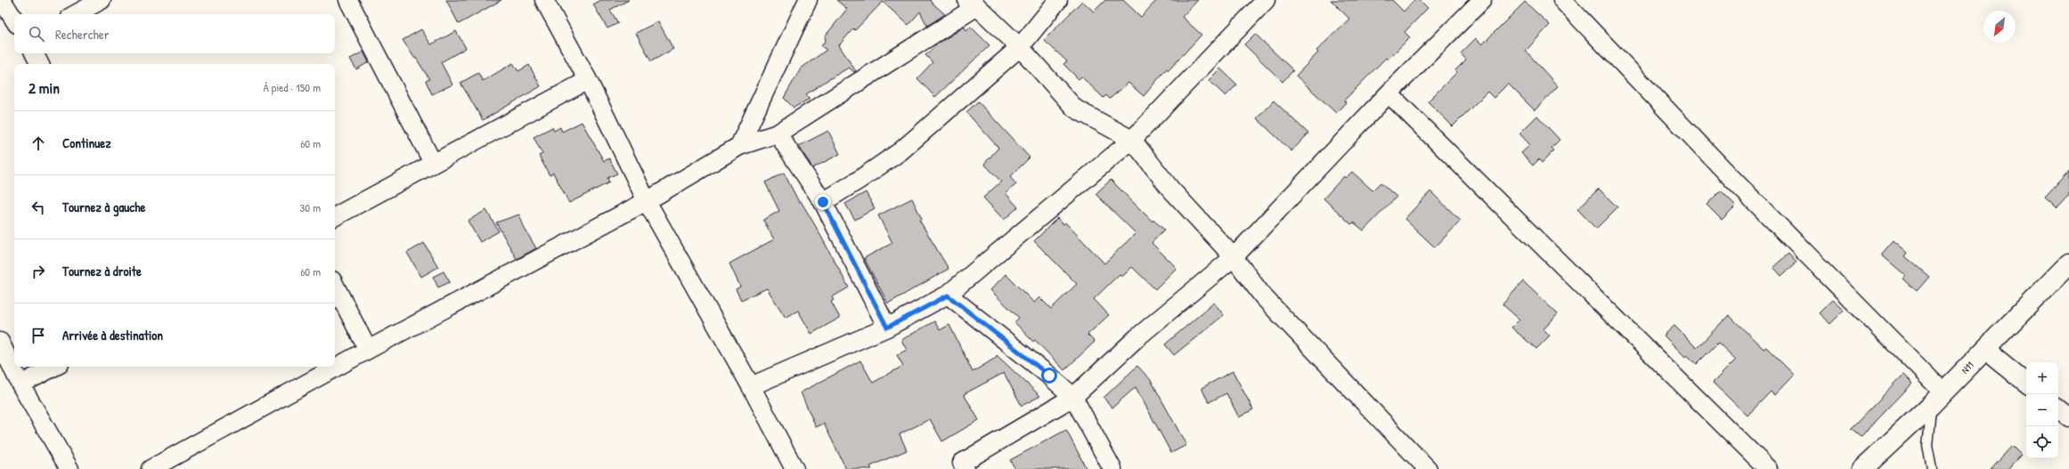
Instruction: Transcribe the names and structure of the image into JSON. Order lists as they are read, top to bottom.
{
  "streets": {
    "main road": ["N11"]
  },
  "north": "bottom left",
  "page": {
    "search": "Rechercher",
    "heading": ["2 min", "À pied · 150 m"],
    "list": [
      ["Continuez", "60 m"],
      ["Tournez à gauche", "30 m"],
      ["Tournez à droite", "60 m"],
      "Arrivée à destination"
    ],
    "map_buttons": ["+", "−"]
  }
}
